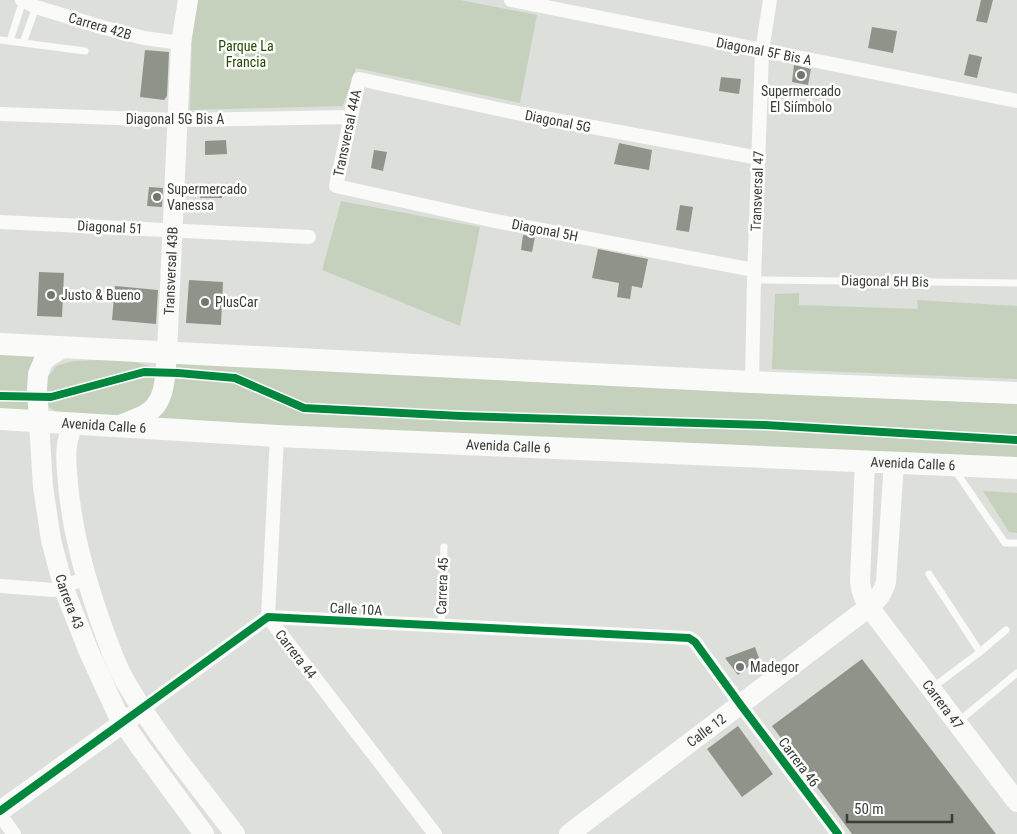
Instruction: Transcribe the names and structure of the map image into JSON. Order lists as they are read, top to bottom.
{
  "streets": {
    "main road": ["Avenida Calle 6"],
    "street": [
      "Carrera 42B",
      "Diagonal 5F Bis A",
      "Diagonal 5G Bis A",
      "Diagonal 5G",
      "Transversal 44A",
      "Transversal 47",
      "Diagonal 51",
      "Diagonal 5H",
      "Transversal 43B",
      "Carrera 43",
      "Calle 10A",
      "Carrera 44",
      "Carrera 47",
      "Calle 12",
      "Carrera 46"
    ],
    "lane": ["Diagonal 5H Bis", "Carrera 45"]
  },
  "crossings": [
    ["Carrera 42B", "Transversal 43B"],
    ["Diagonal 5F Bis A", "Transversal 47"],
    ["Diagonal 5G Bis A", "Transversal 44A"],
    ["Diagonal 5G Bis A", "Transversal 43B"],
    ["Diagonal 5G", "Transversal 44A"],
    ["Diagonal 5G", "Transversal 47"],
    ["Transversal 44A", "Diagonal 5H"],
    ["Transversal 47", "Diagonal 5H"],
    ["Transversal 47", "Diagonal 5H Bis"],
    ["Diagonal 51", "Transversal 43B"],
    ["Diagonal 5H", "Diagonal 5H Bis"],
    ["Transversal 43B", "Avenida Calle 6"],
    ["Avenida Calle 6", "Carrera 43"],
    ["Avenida Calle 6", "Carrera 44"],
    ["Avenida Calle 6", "Carrera 47"],
    ["Carrera 45", "Calle 10A"],
    ["Calle 10A", "Carrera 44"],
    ["Calle 10A", "Calle 12"],
    ["Calle 10A", "Carrera 46"],
    ["Carrera 47", "Calle 12"],
    ["Calle 12", "Carrera 46"]
  ],
  "parks": ["Parque La Francia"],
  "places": [
    "Supermercado El Siímbolo",
    "Supermercado Vanessa",
    "Justo & Bueno",
    "PlusCar",
    "Madegor"
  ],
  "scale_bar": "50 m"
}
